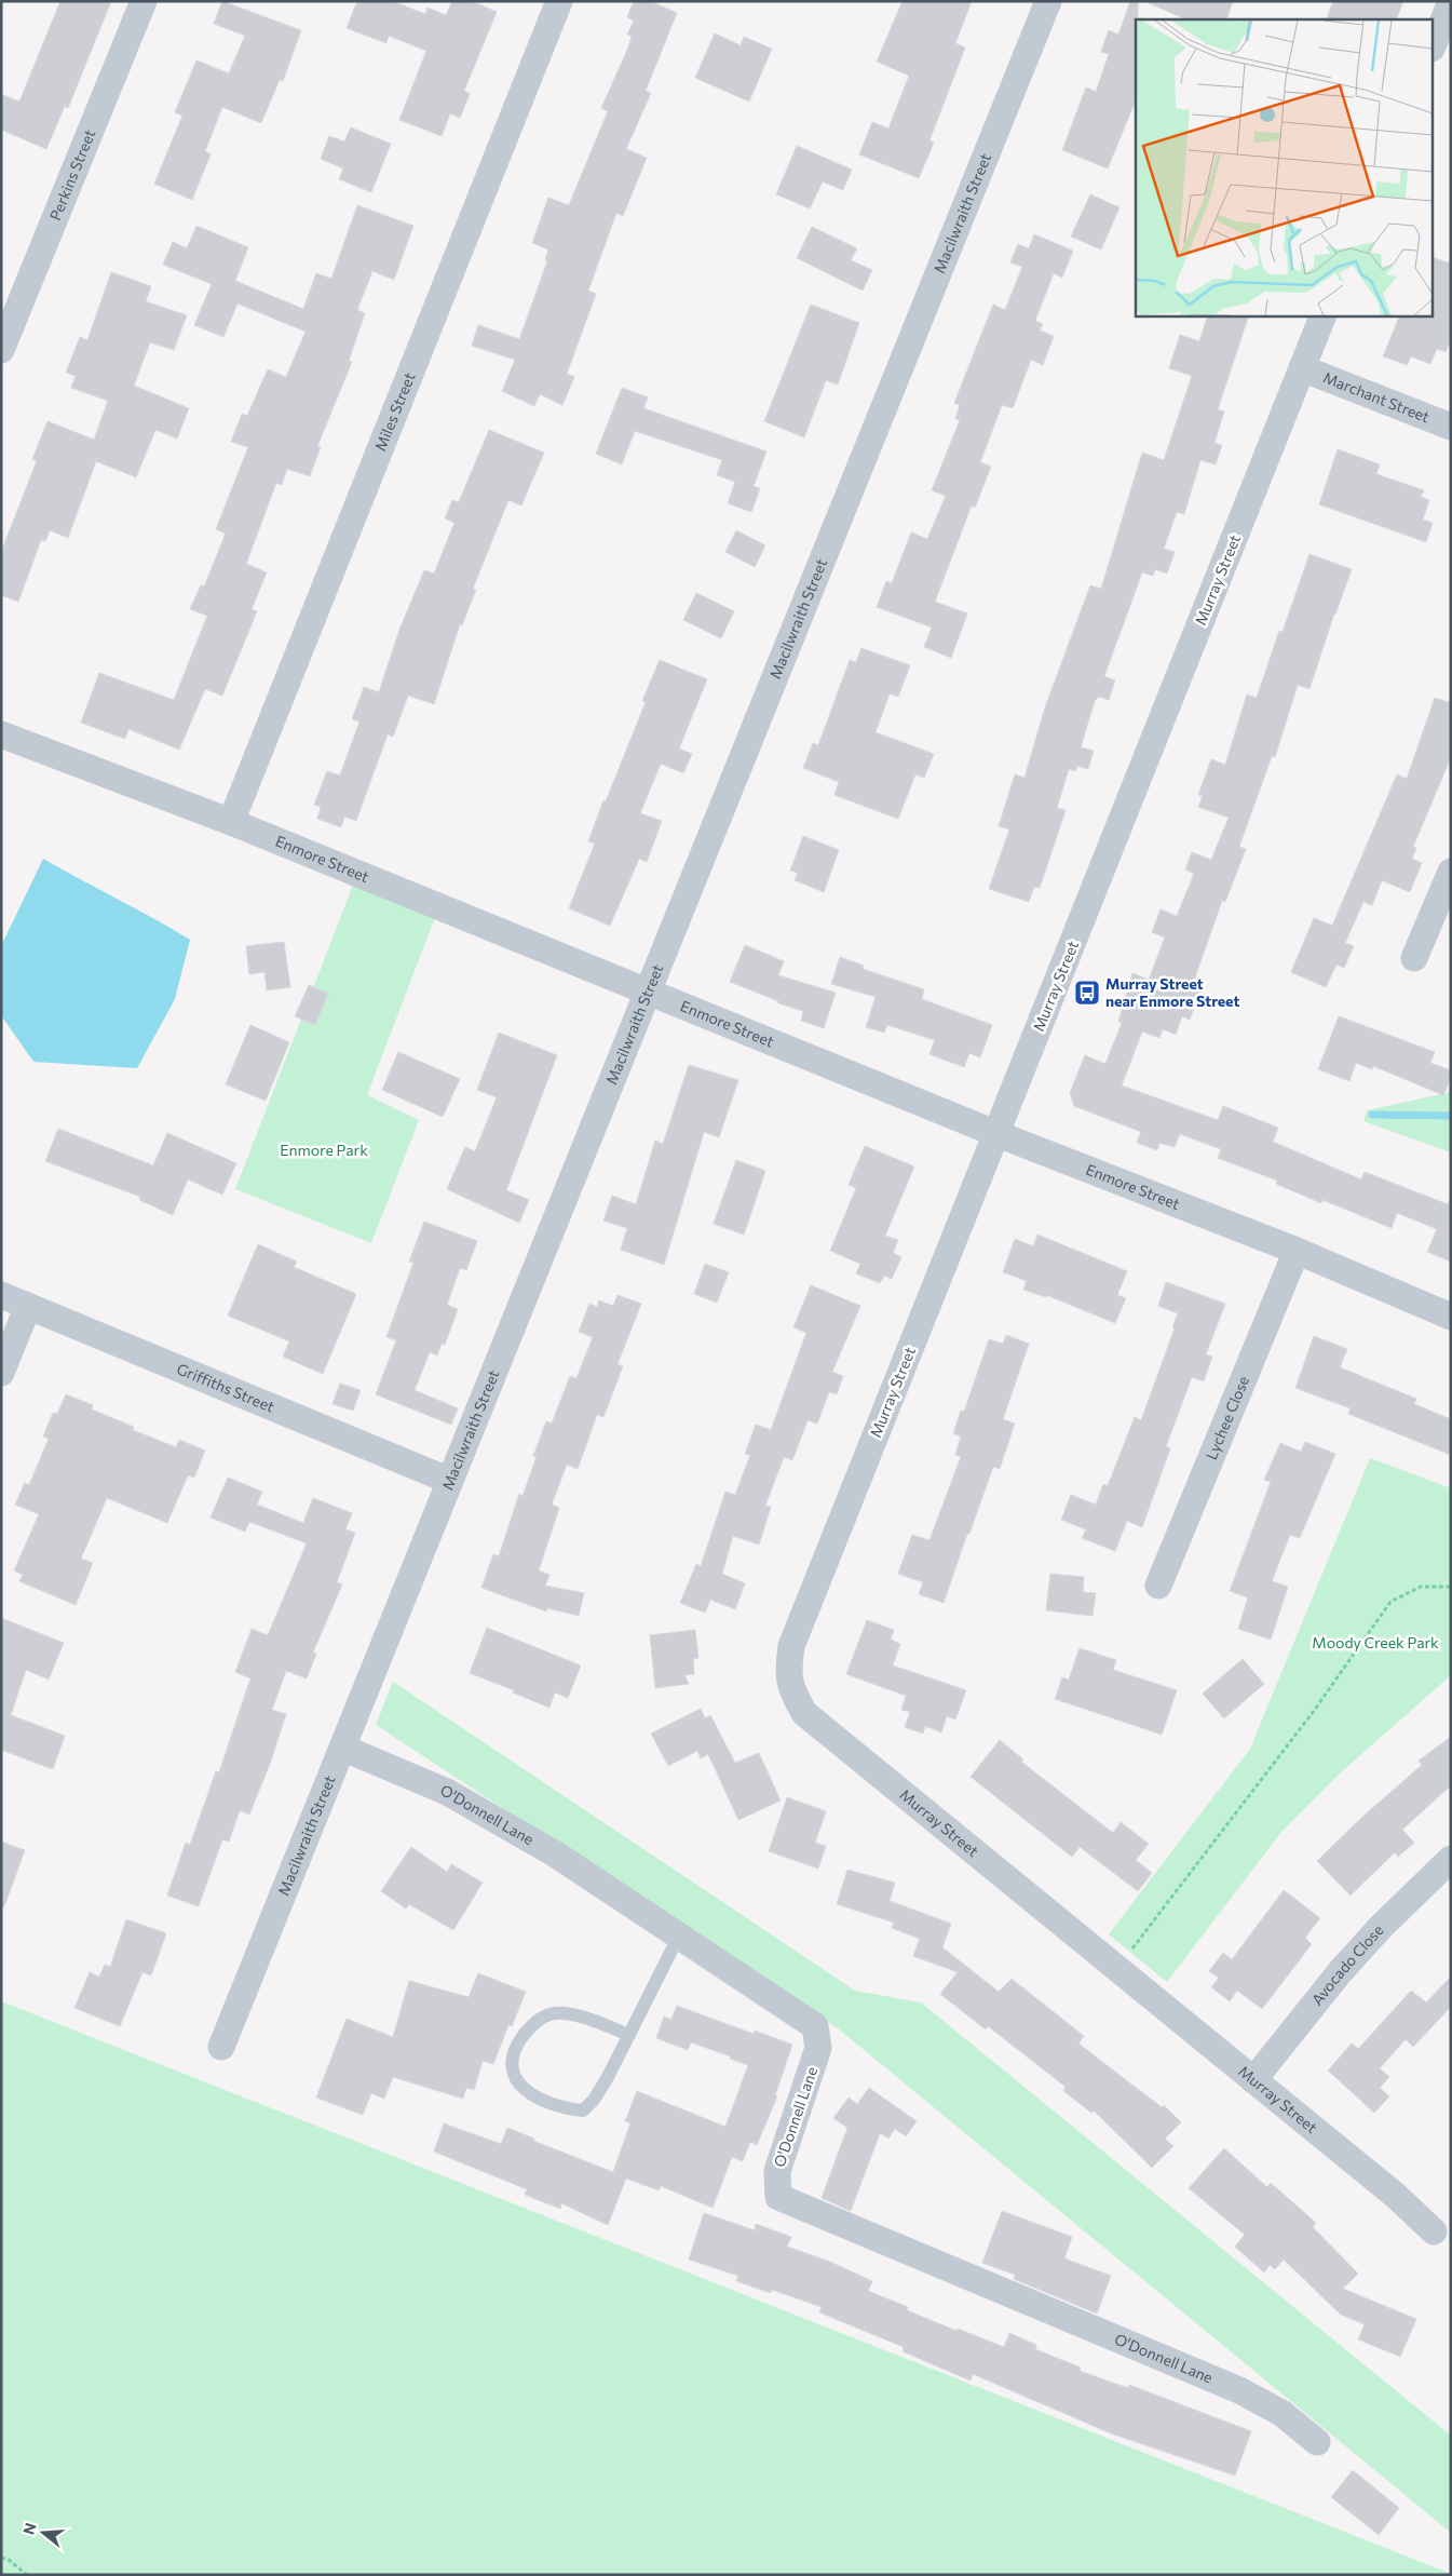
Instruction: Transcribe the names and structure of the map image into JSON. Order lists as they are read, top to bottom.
{
  "streets": {
    "street": [
      "Perkins Street",
      "Macilwraith Street",
      "Marchant Street",
      "Miles Street",
      "Murray Street",
      "Enmore Street",
      "Griffiths Street",
      "Lychee Close",
      "O'Donnell Lane",
      "Avocado Close"
    ]
  },
  "crossings": [
    ["Macilwraith Street", "Enmore Street"],
    ["Macilwraith Street", "Griffiths Street"],
    ["Macilwraith Street", "O'Donnell Lane"],
    ["Marchant Street", "Murray Street"],
    ["Miles Street", "Enmore Street"],
    ["Murray Street", "Enmore Street"],
    ["Murray Street", "Avocado Close"],
    ["Enmore Street", "Lychee Close"]
  ],
  "parks": ["Enmore Park", "Moody Creek Park"],
  "places": {
    "bus stop": ["Murray Street near Enmore Street"]
  },
  "north": "left"
}
